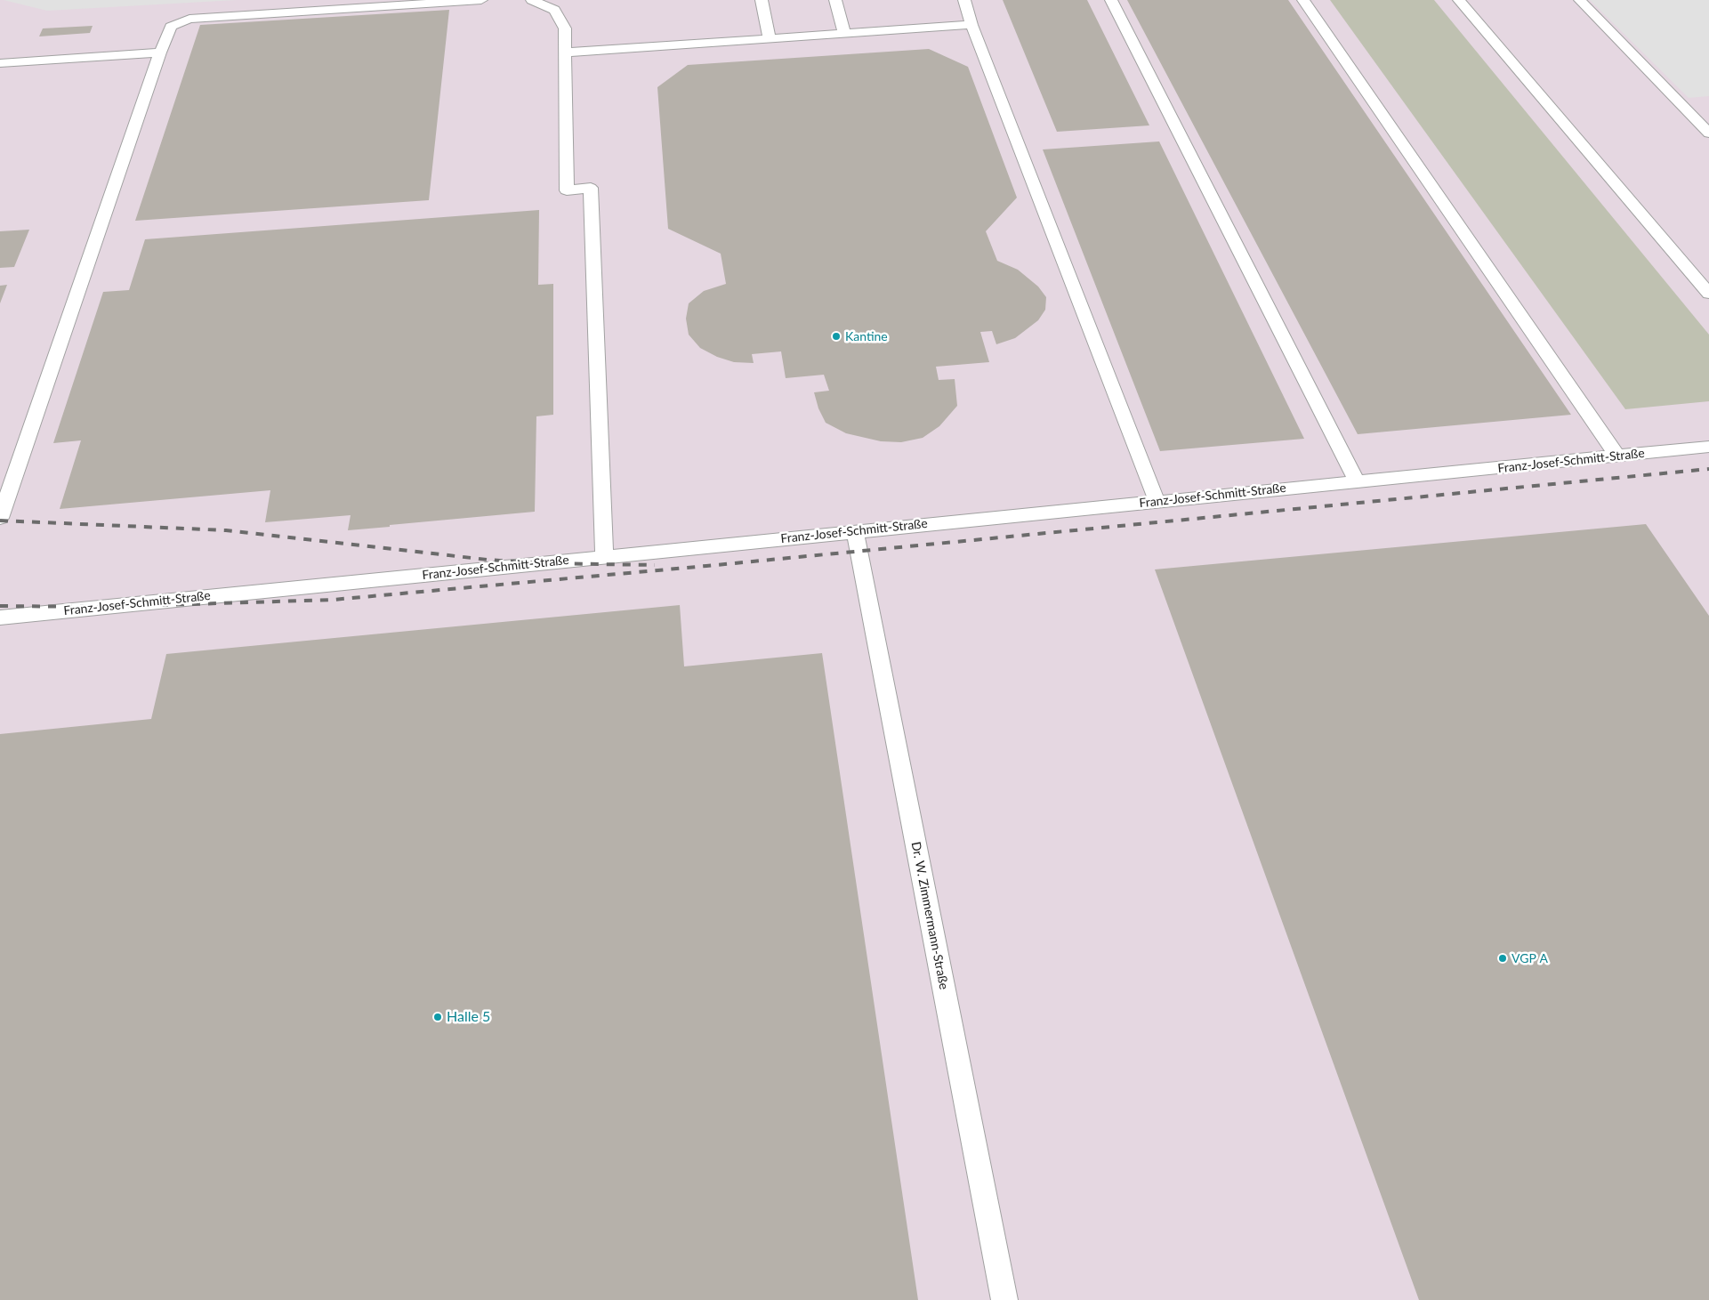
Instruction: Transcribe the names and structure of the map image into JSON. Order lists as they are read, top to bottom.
{
  "streets": {
    "lane": ["Franz-Josef-Schmitt-Straße", "Dr. W. Zimmermann-Straße"]
  },
  "crossings": [
    ["Franz-Josef-Schmitt-Straße", "Dr. W. Zimmermann-Straße"]
  ],
  "places": ["Kantine", "VGP A", "Halle 5"]
}
